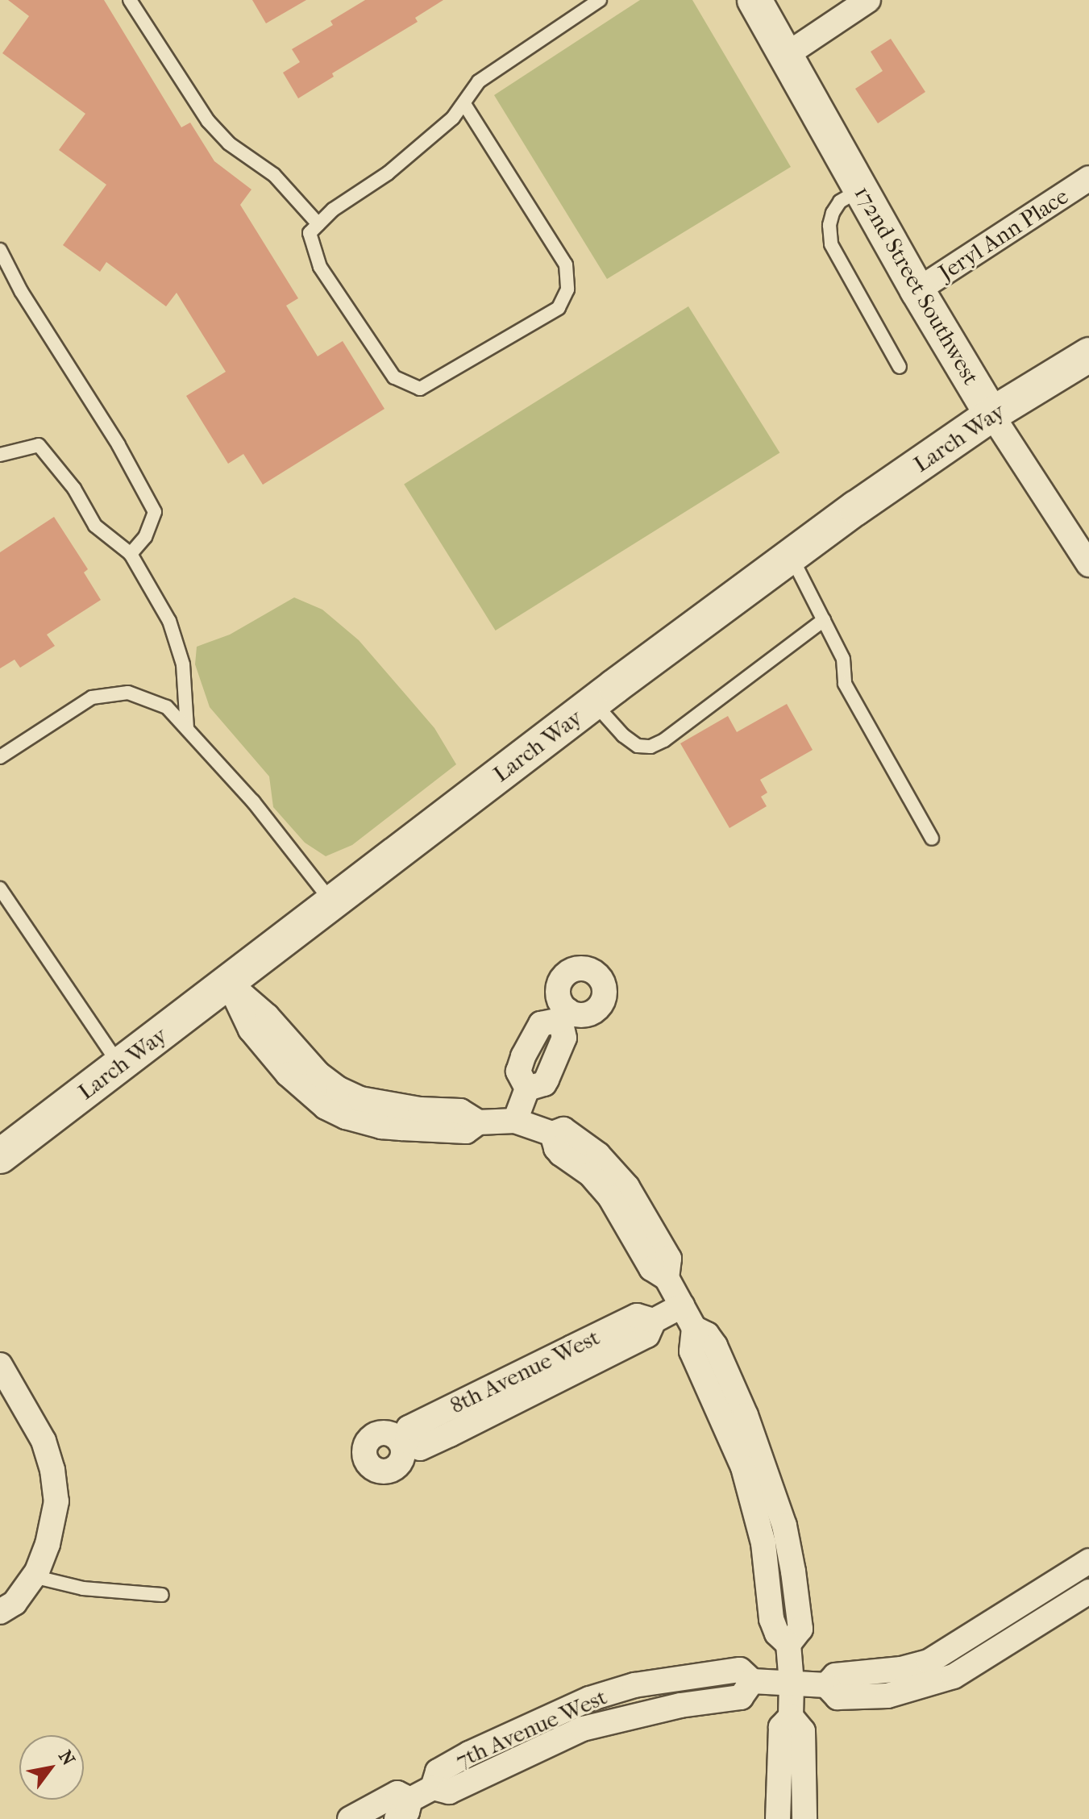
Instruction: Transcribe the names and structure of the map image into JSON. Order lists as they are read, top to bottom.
{
  "streets": {
    "main road": ["172nd Street Southwest", "Larch Way"],
    "street": ["Jeryl Ann Place", "8th Avenue West", "7th Avenue West"]
  },
  "crossings": [
    ["Jeryl Ann Place", "172nd Street Southwest"],
    ["172nd Street Southwest", "Larch Way"]
  ],
  "north": "top right"
}
